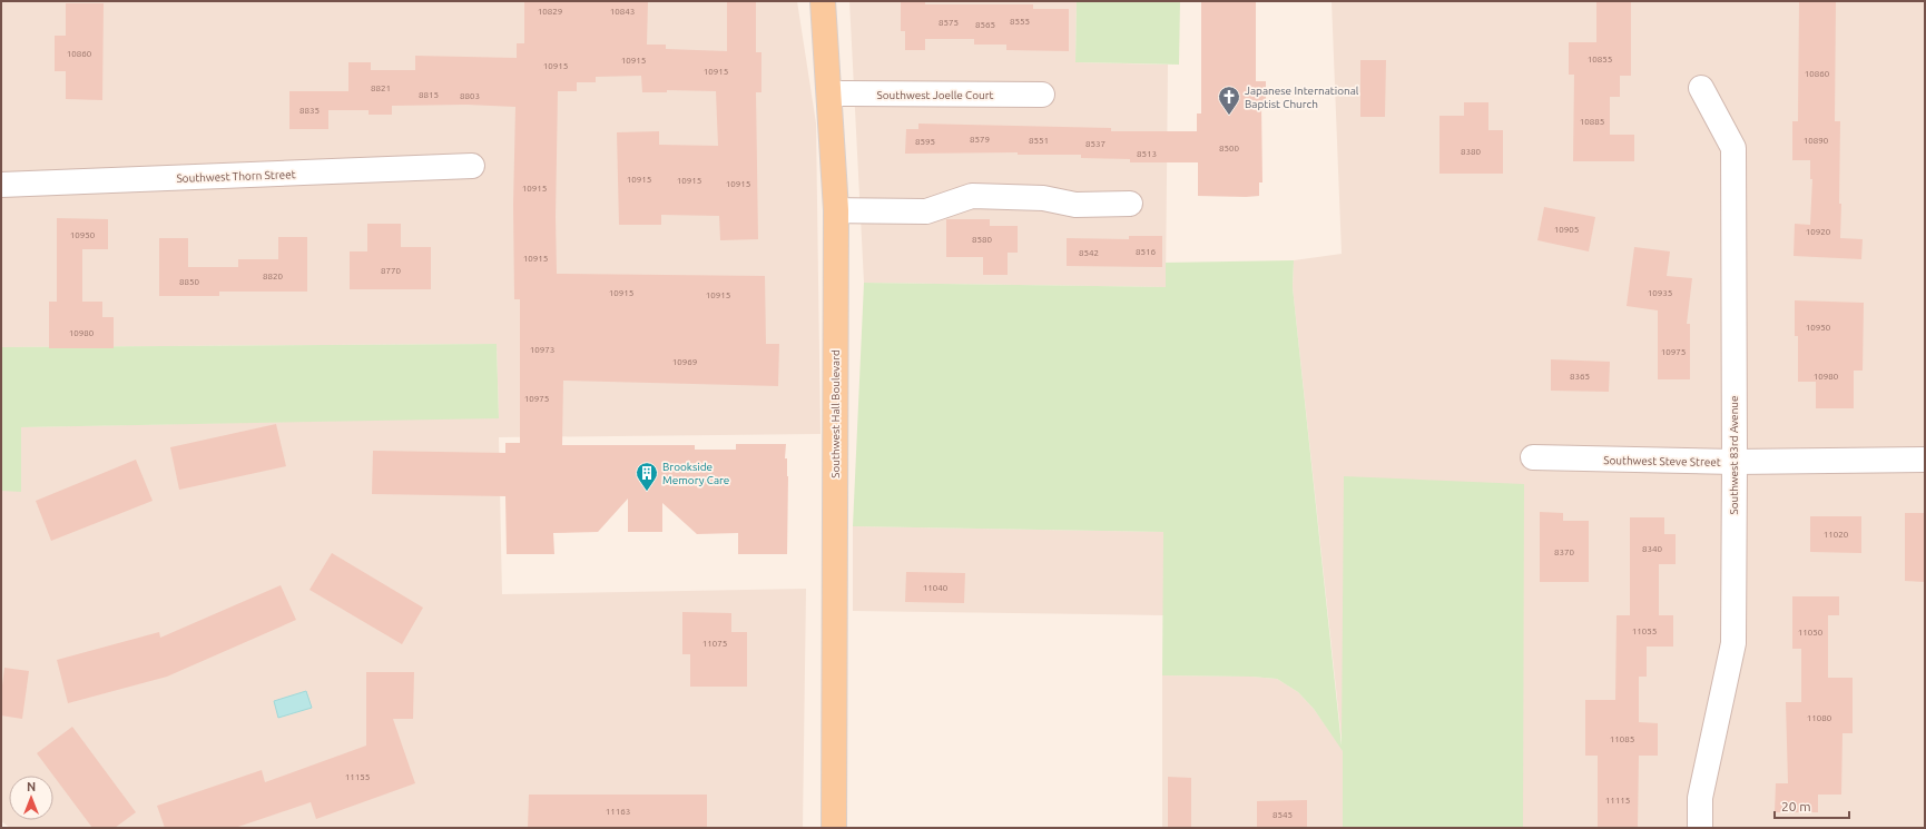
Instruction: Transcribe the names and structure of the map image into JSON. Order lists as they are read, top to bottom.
{
  "streets": {
    "main road": ["Southwest Hall Boulevard"],
    "street": [
      "Southwest Joelle Court",
      "Southwest Thorn Street",
      "Southwest 83rd Avenue",
      "Southwest Steve Street"
    ]
  },
  "crossings": [
    ["Southwest Joelle Court", "Southwest Hall Boulevard"],
    ["Southwest 83rd Avenue", "Southwest Steve Street"]
  ],
  "places": {
    "church": ["Japanese International Baptist Church"],
    "building": ["Brookside Memory Care"]
  },
  "house_numbers": [
    "10829",
    "10843",
    "8555",
    "8575",
    "8565",
    "10860",
    "10855",
    "10915",
    "10915",
    "10915",
    "10860",
    "8821",
    "8815",
    "8803",
    "8835",
    "10885",
    "8579",
    "8551",
    "10890",
    "8595",
    "8537",
    "8500",
    "8380",
    "8513",
    "10915",
    "10915",
    "10915",
    "10915",
    "10905",
    "10920",
    "10950",
    "8580",
    "8516",
    "8542",
    "10915",
    "8770",
    "8820",
    "8850",
    "10915",
    "10935",
    "10915",
    "10950",
    "10980",
    "10973",
    "10975",
    "10969",
    "8365",
    "10980",
    "10975",
    "11020",
    "8340",
    "8370",
    "11040",
    "11055",
    "11050",
    "11075",
    "11080",
    "11085",
    "11155",
    "11115",
    "11163",
    "8545"
  ],
  "scale_bar": "20 m",
  "north": "top"
}
